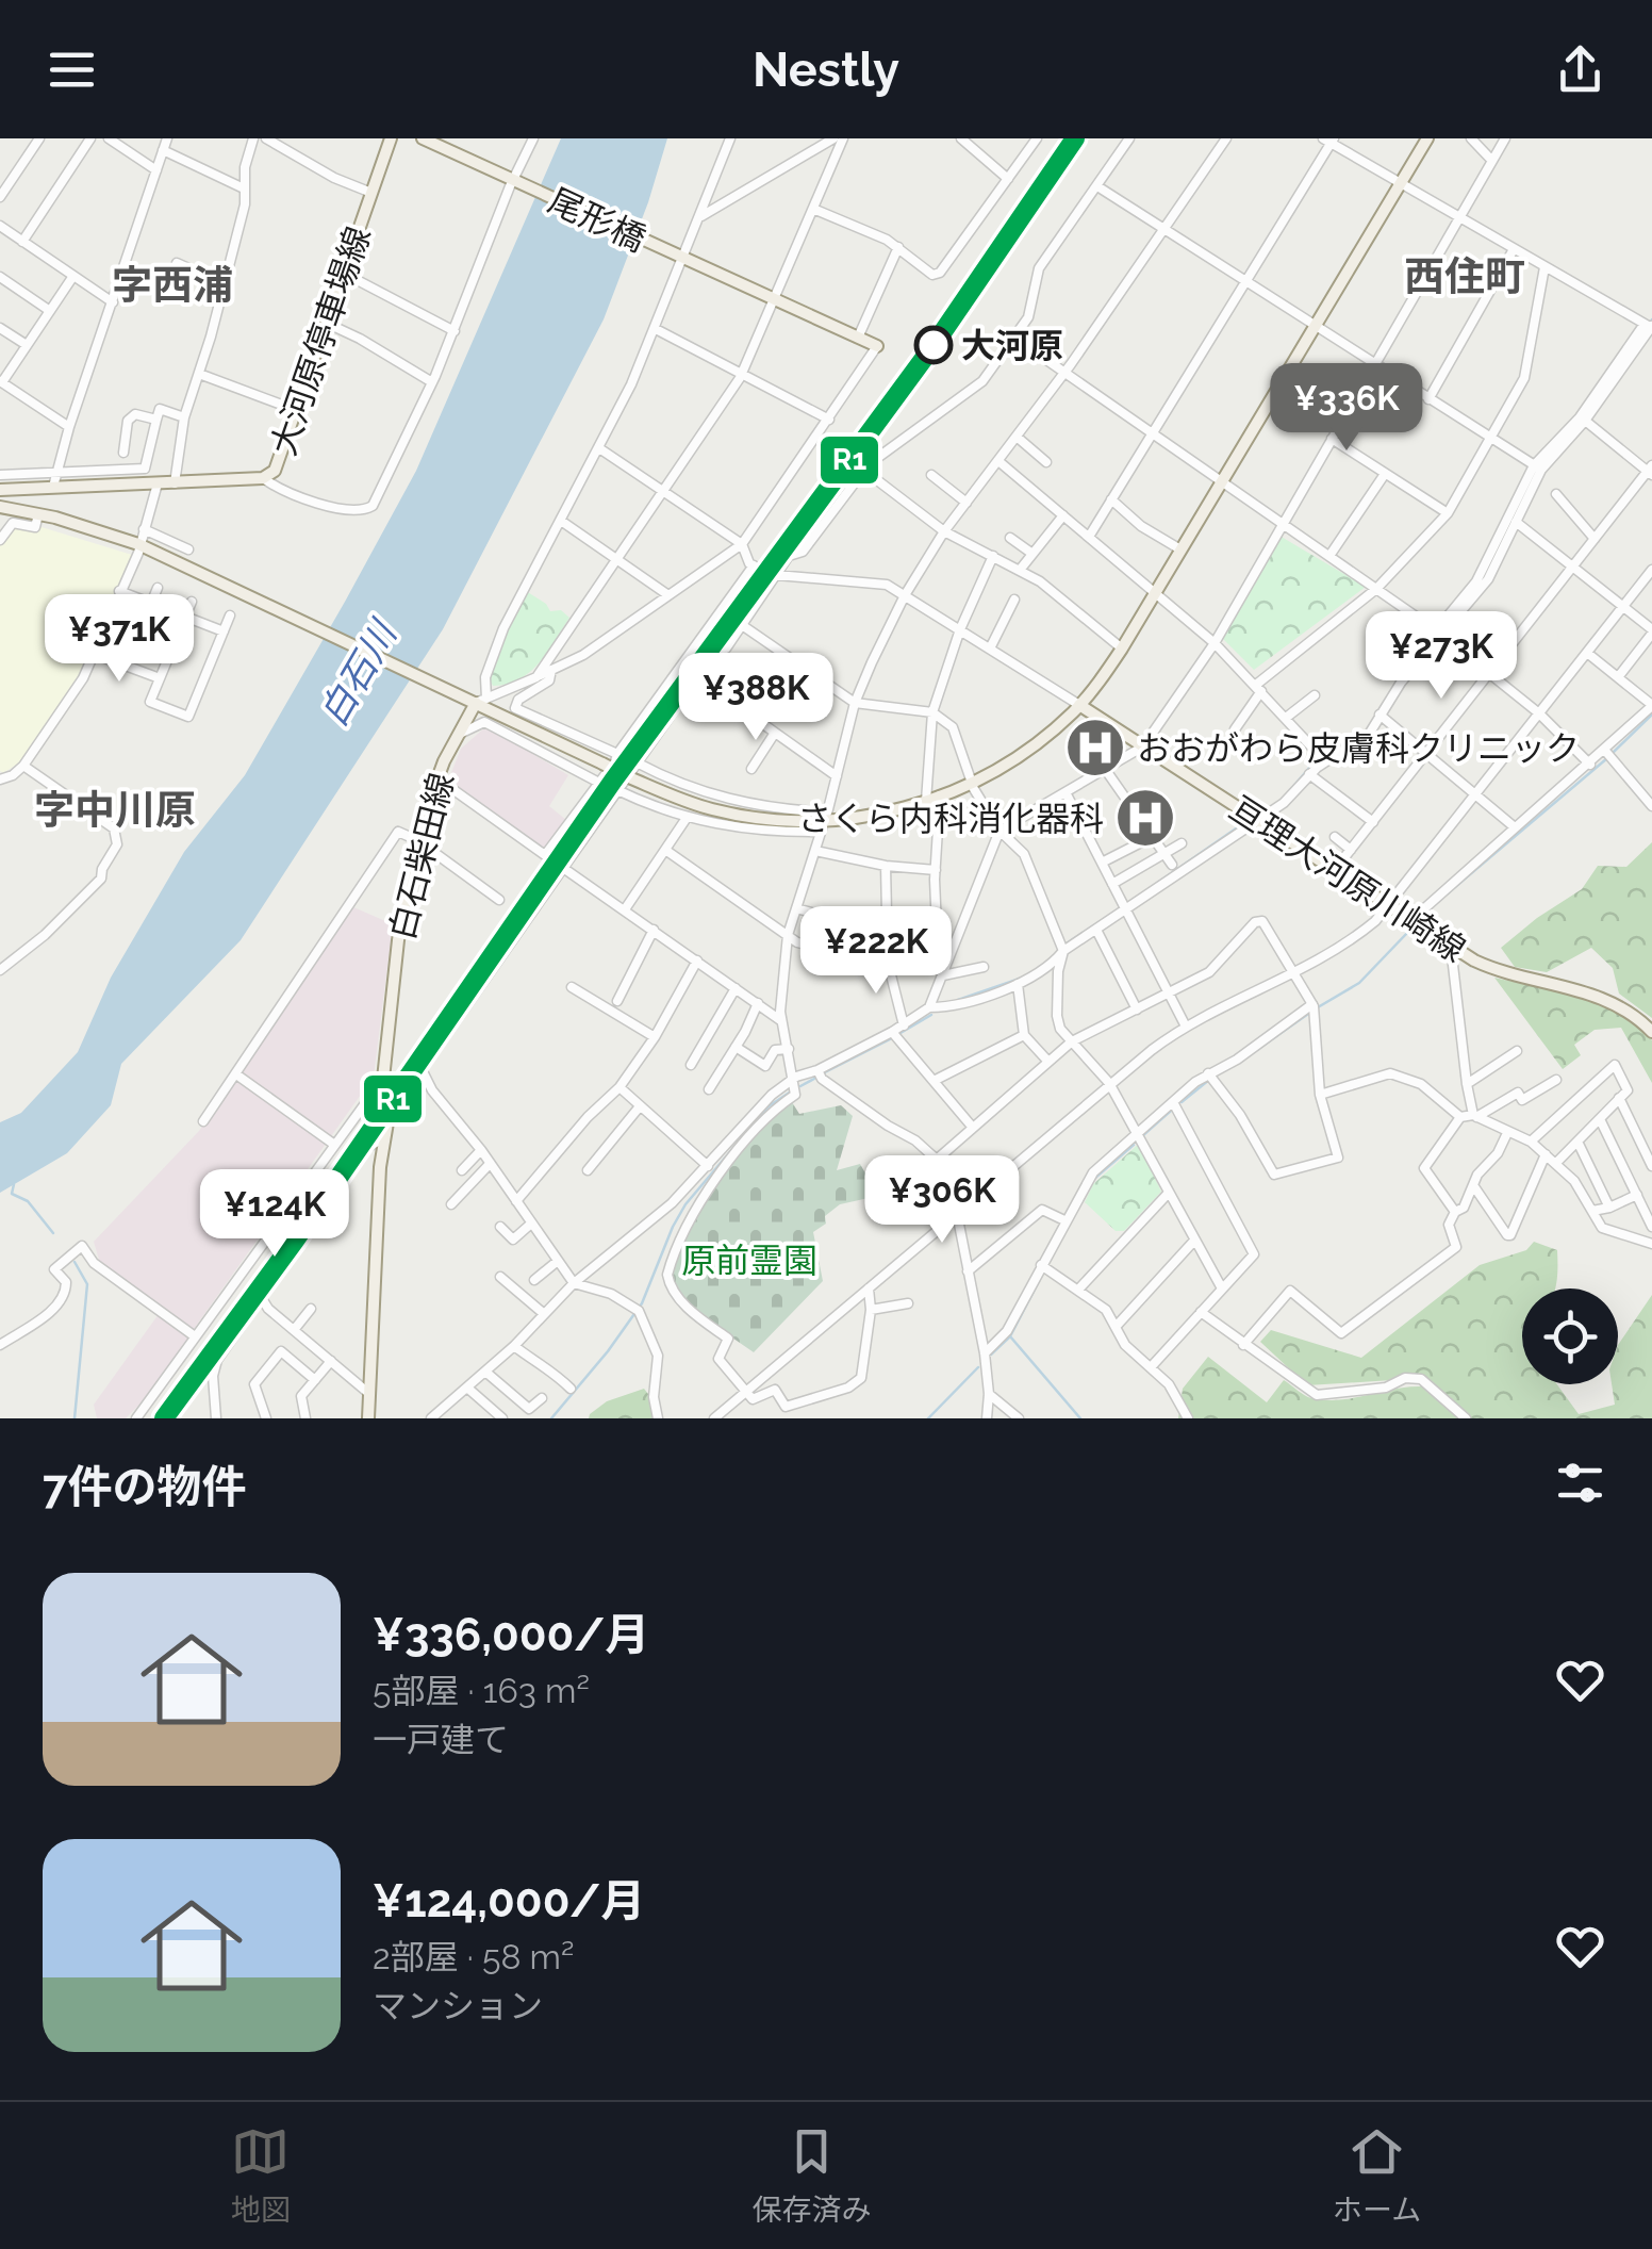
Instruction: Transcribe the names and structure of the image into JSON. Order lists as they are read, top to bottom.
{
  "streets": {
    "main road": [
      "尾形橋",
      "大河原停車場線",
      "白石柴田線",
      "亘理大河原川崎線"
    ]
  },
  "districts": ["西住町", "字西浦", "字中川原"],
  "water": ["白石川"],
  "parks": ["原前霊園"],
  "places": {
    "other": ["大河原"],
    "hospital": ["おおがわら皮膚科クリニック", "さくら内科消化器科"]
  },
  "lines": ["transit line R1"],
  "page": {
    "header": "Nestly",
    "price": [
      "¥336K",
      "¥371K",
      "¥273K",
      "¥388K",
      "¥222K",
      "¥306K",
      "¥124K"
    ],
    "heading": "7件の物件",
    "list": [
      {
        "name": "¥336,000/月",
        "note": "5部屋 · 163 m² · 一戸建て"
      },
      {
        "name": "¥124,000/月",
        "note": "2部屋 · 58 m² · マンション"
      }
    ],
    "tabs": ["地図", "保存済み", "ホーム"]
  }
}
